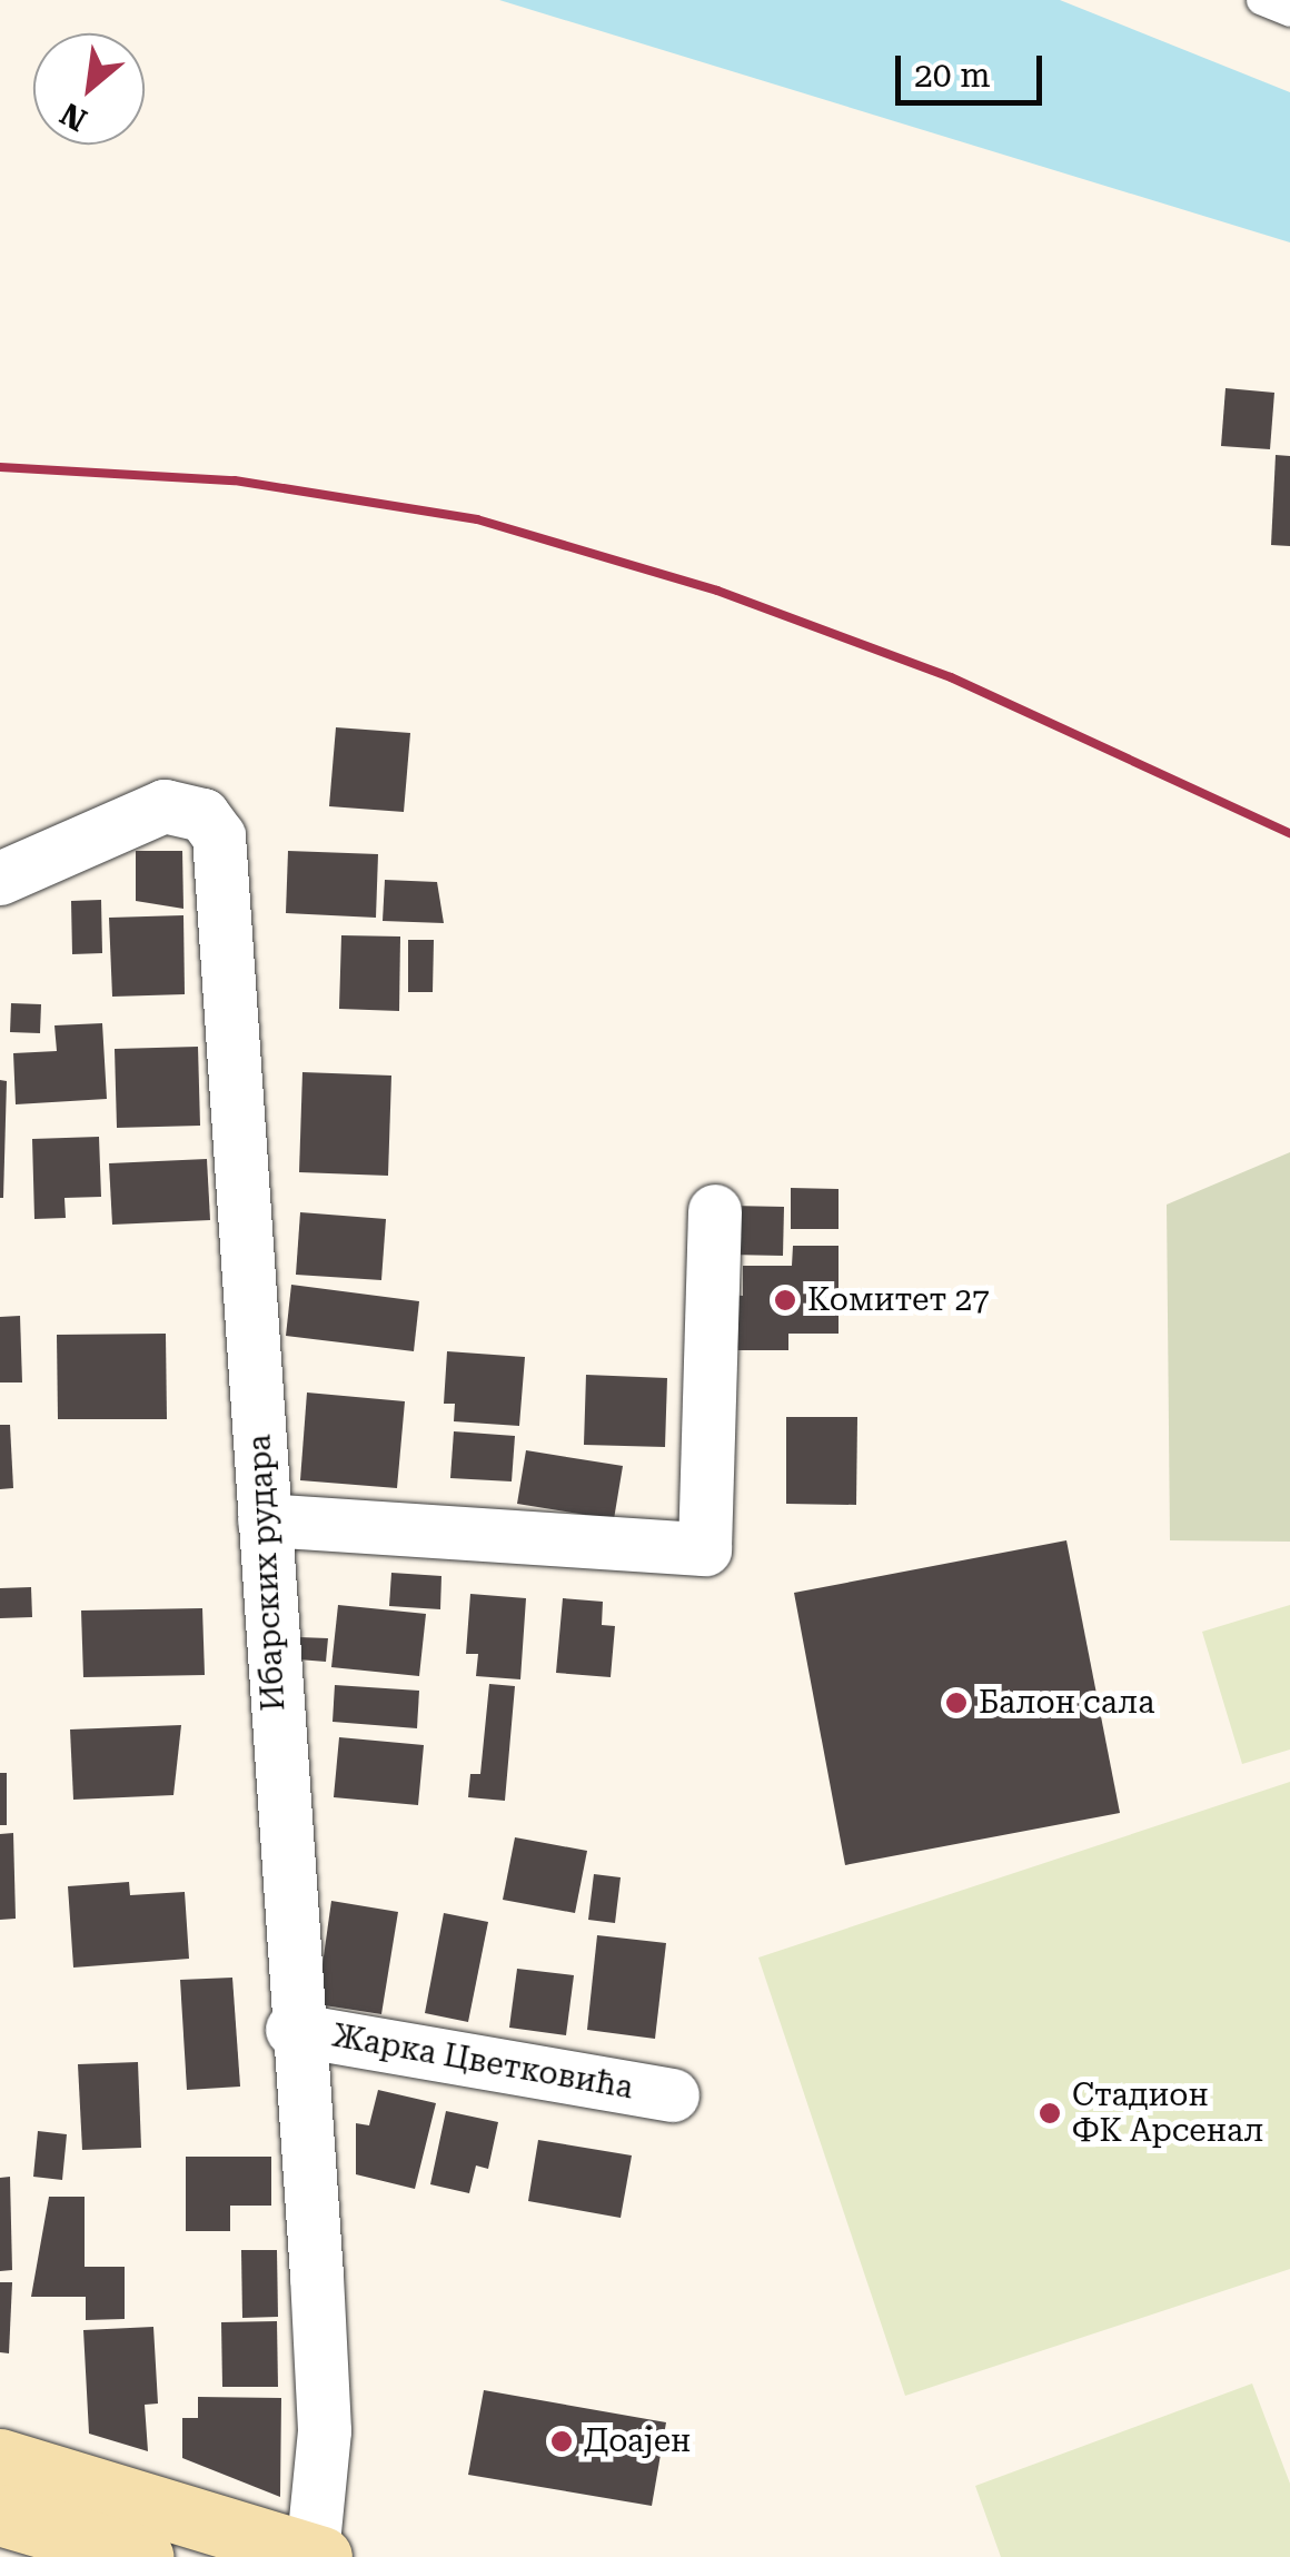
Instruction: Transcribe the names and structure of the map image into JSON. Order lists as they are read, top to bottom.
{
  "streets": {
    "street": ["Ибарских рудара", "Жарка Цветковића"]
  },
  "crossings": [
    ["Ибарских рудара", "Жарка Цветковића"]
  ],
  "places": [
    "Комитет 27",
    "Балон сала",
    "Стадион ФК Арсенал",
    "Доајен"
  ],
  "scale_bar": "20 m",
  "north": "bottom left"
}
